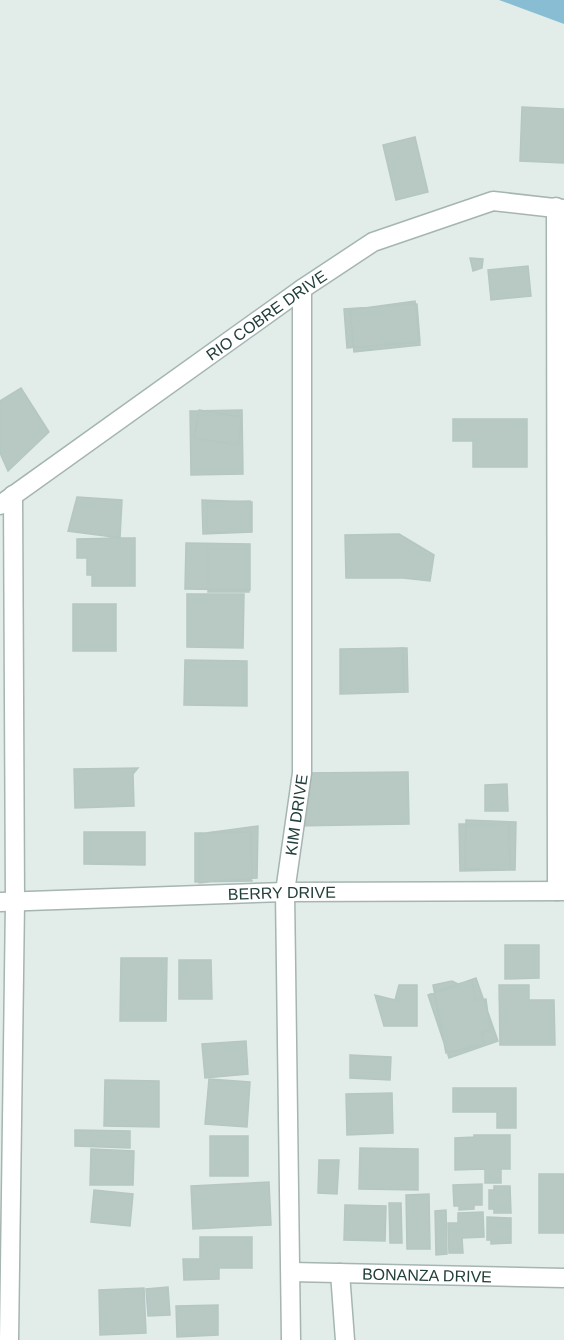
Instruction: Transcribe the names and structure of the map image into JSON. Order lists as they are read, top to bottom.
{
  "streets": {
    "street": [
      "RIO COBRE DRIVE",
      "KIM DRIVE",
      "BERRY DRIVE",
      "BONANZA DRIVE"
    ]
  },
  "crossings": [
    ["RIO COBRE DRIVE", "KIM DRIVE"],
    ["KIM DRIVE", "BERRY DRIVE"],
    ["KIM DRIVE", "BONANZA DRIVE"]
  ]
}
